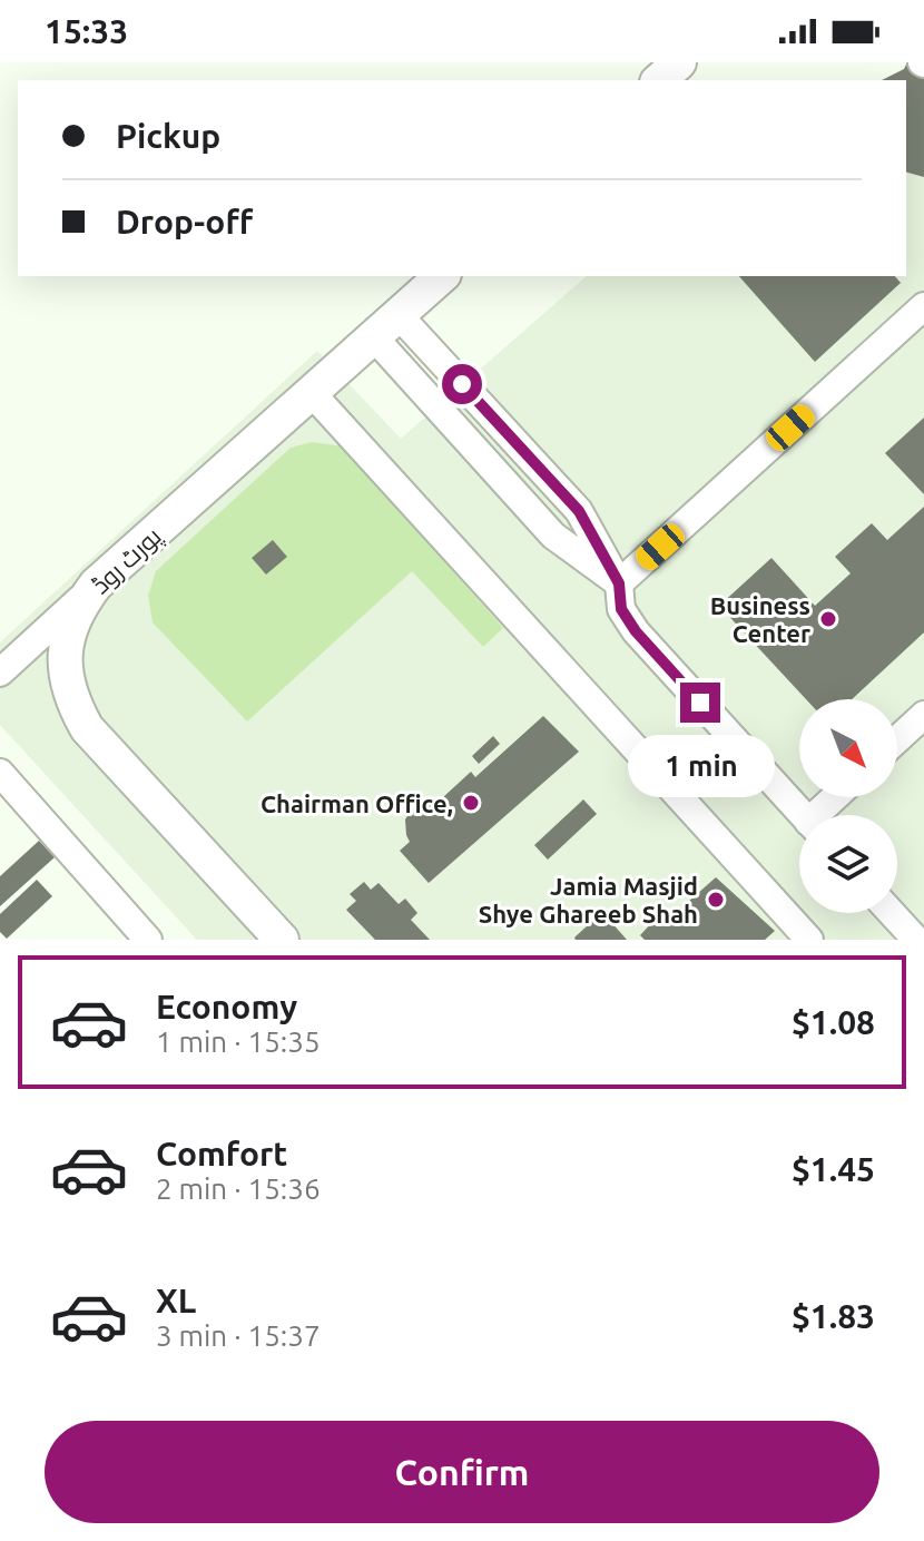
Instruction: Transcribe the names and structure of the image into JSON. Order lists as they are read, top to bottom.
{
  "streets": {
    "main road": ["پورٹ روڈ"]
  },
  "places": ["Business Center", "Chairman Office,", "Jamia Masjid Shye Ghareeb Shah"],
  "north": "bottom right",
  "page": {
    "status": "15:33",
    "banner": ["Pickup", "Drop-off"],
    "bubble": "1 min",
    "list": [
      {
        "name": "Economy",
        "note": "1 min · 15:35",
        "value": "$1.08"
      },
      {
        "name": "Comfort",
        "note": "2 min · 15:36",
        "value": "$1.45"
      },
      {
        "name": "XL",
        "note": "3 min · 15:37",
        "value": "$1.83"
      }
    ],
    "buttons": "Confirm"
  }
}
